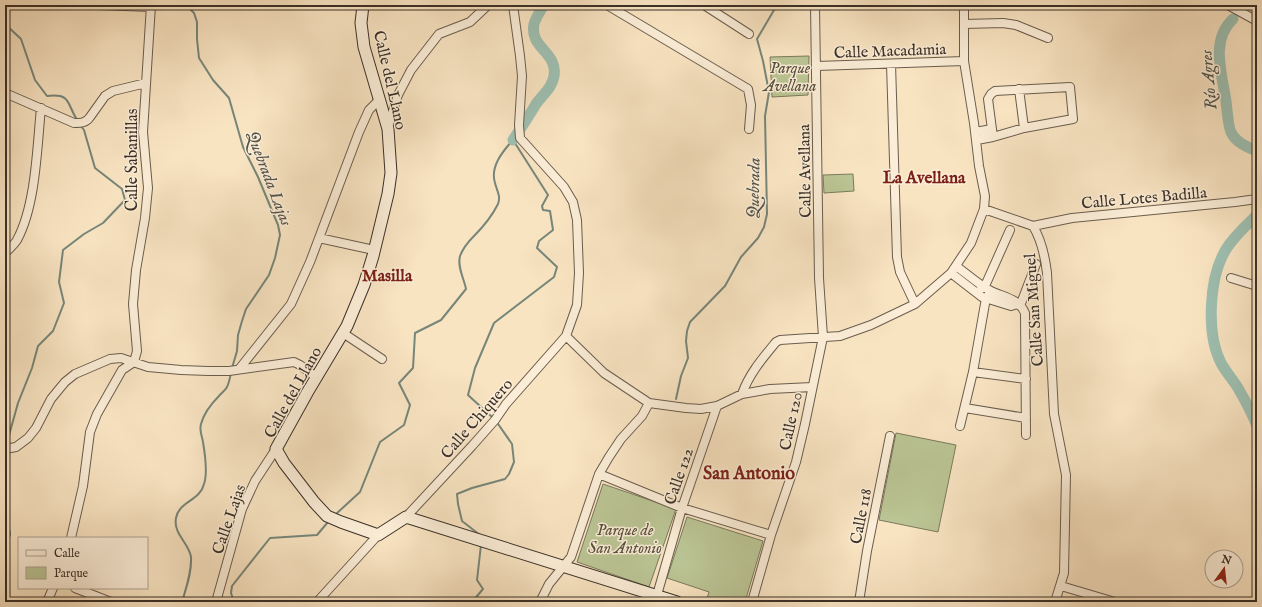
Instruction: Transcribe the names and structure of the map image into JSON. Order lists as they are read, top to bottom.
{
  "streets": {
    "main road": ["Calle del Llano"],
    "street": [
      "Calle Macadamia",
      "Calle Sabanillas",
      "Calle Avellana",
      "Calle Lotes Badilla",
      "Calle San Miguel",
      "Calle Chiquero",
      "Calle 120",
      "Calle 122",
      "Calle 118",
      "Calle Lajas"
    ]
  },
  "crossings": [
    ["Calle Macadamia", "Calle Avellana"],
    ["Calle del Llano", "Calle Lajas"],
    ["Calle Avellana", "Calle 120"],
    ["Calle Lotes Badilla", "Calle San Miguel"]
  ],
  "districts": ["La Avellana", "Masilla", "San Antonio"],
  "water": ["Río Agres", "Quebrada Lajas", "Quebrada"],
  "parks": ["Parque Avellana", "Parque de San Antonio"],
  "legend": ["Calle", "Parque"],
  "north": "top"
}
